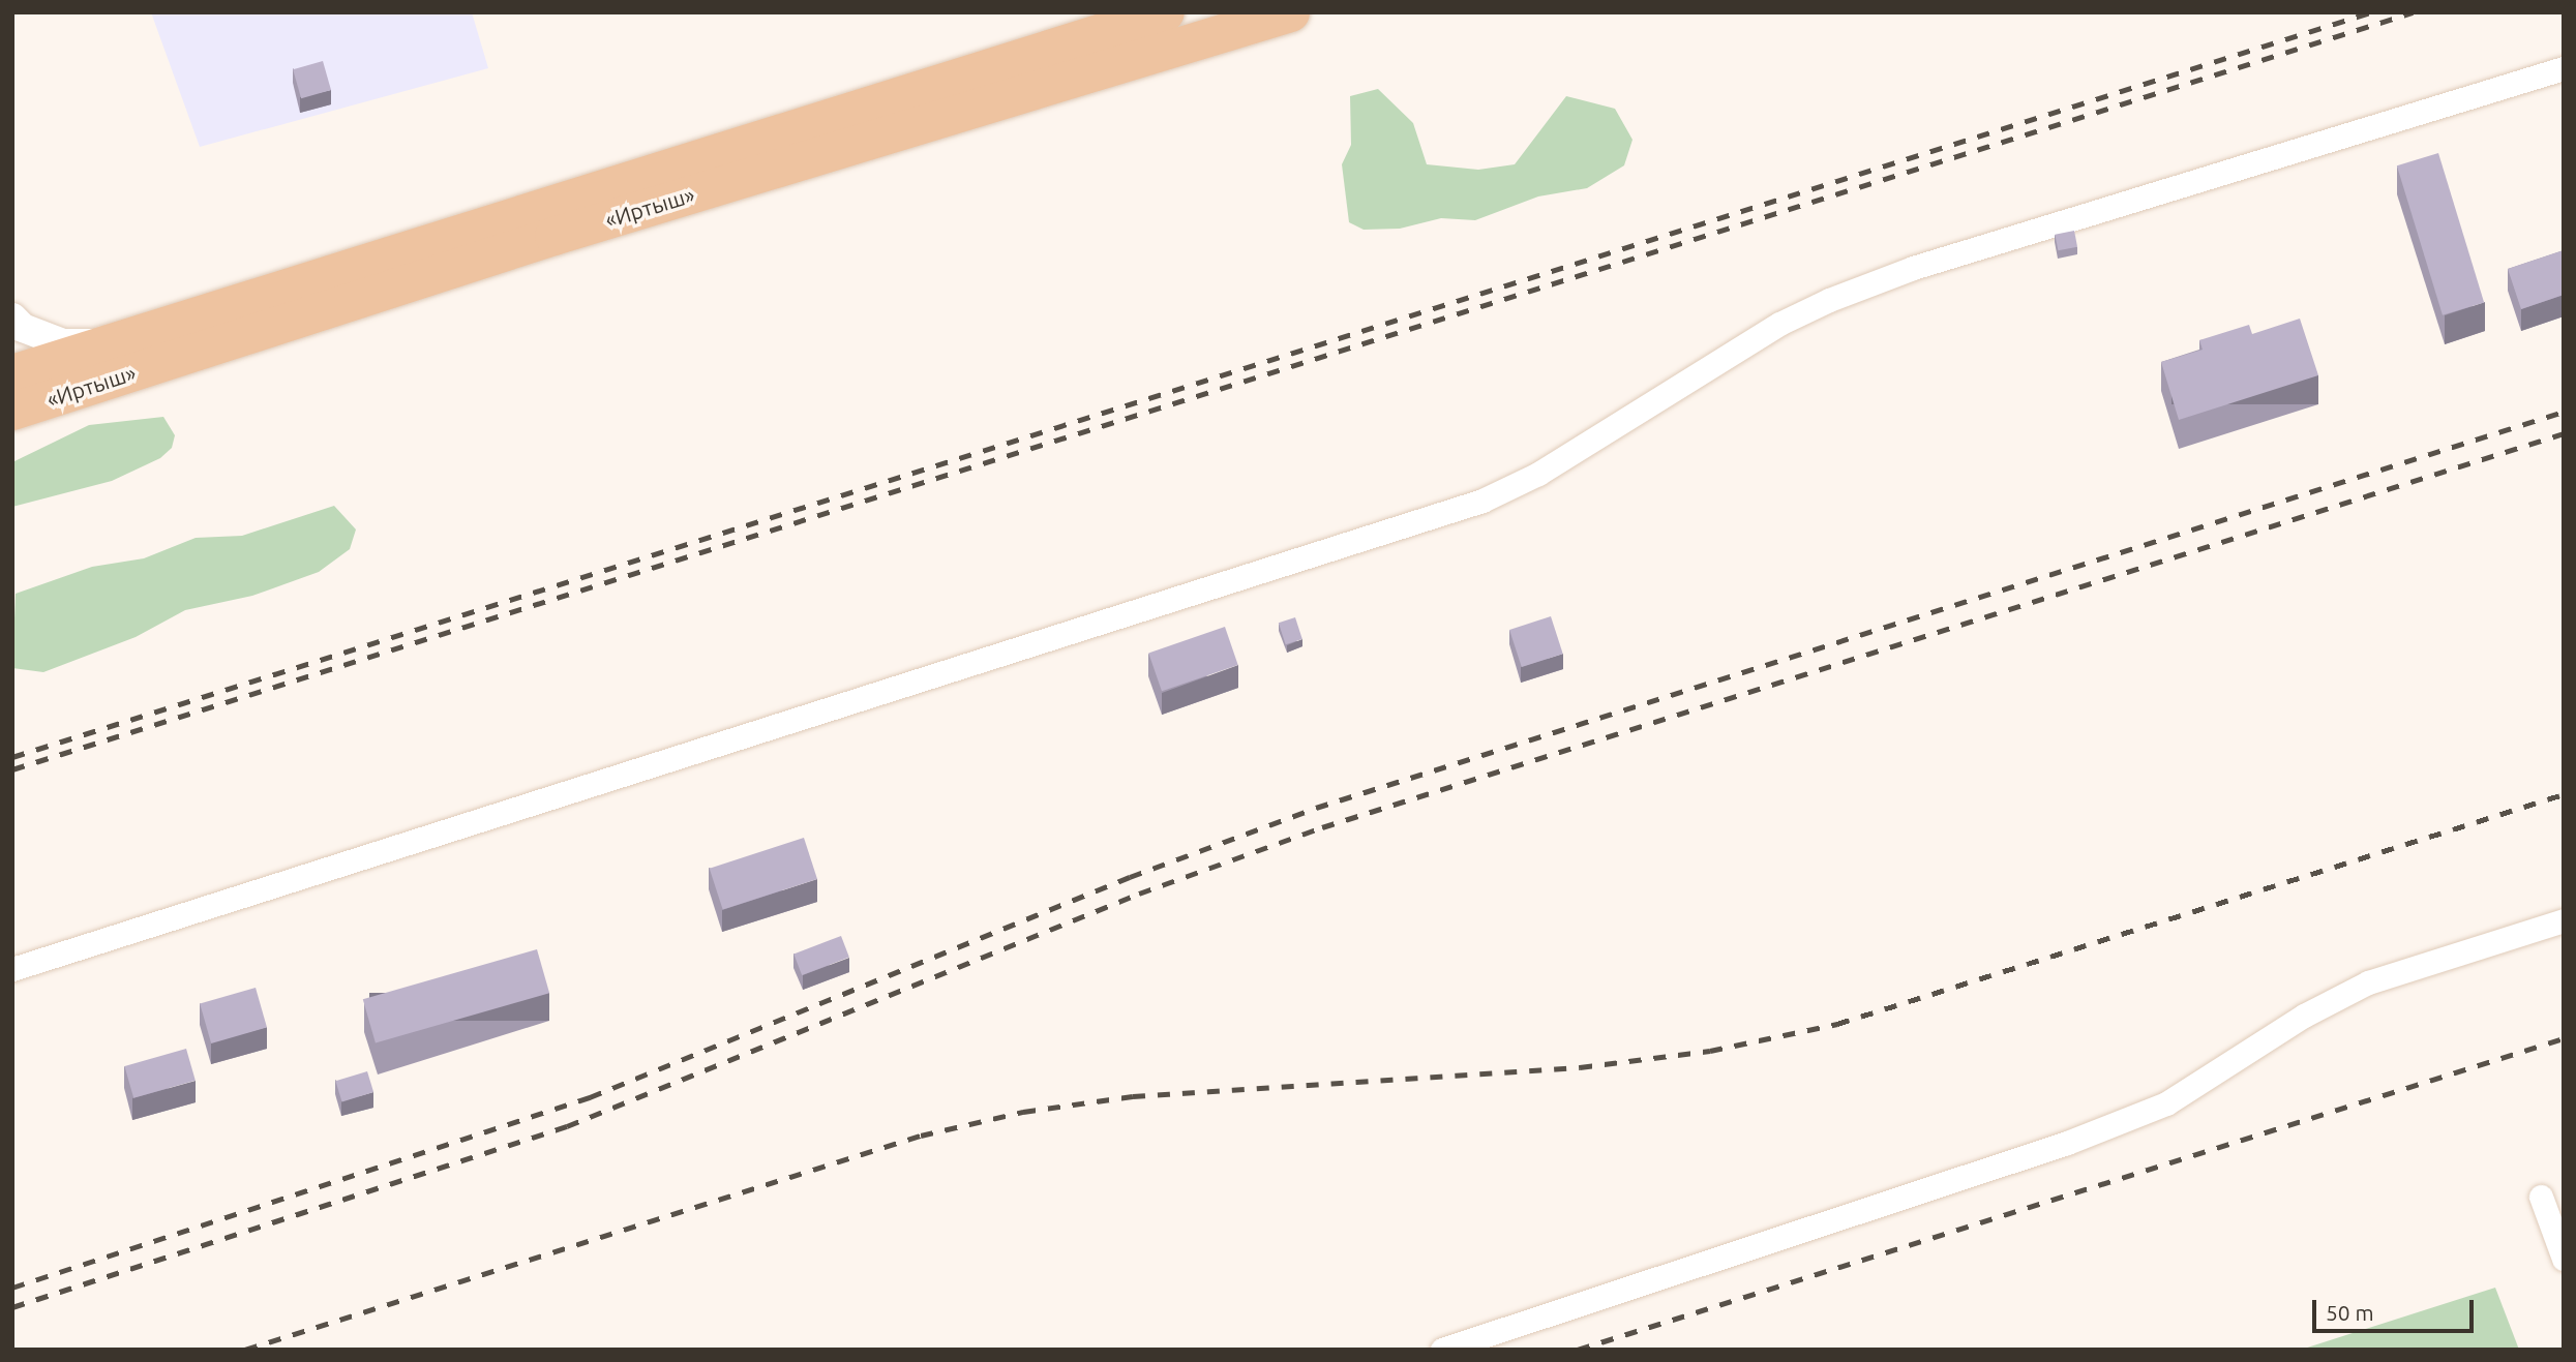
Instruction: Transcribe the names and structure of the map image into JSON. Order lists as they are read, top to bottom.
{
  "streets": {
    "main road": ["«Иртыш»"]
  },
  "scale_bar": "50 m"
}
